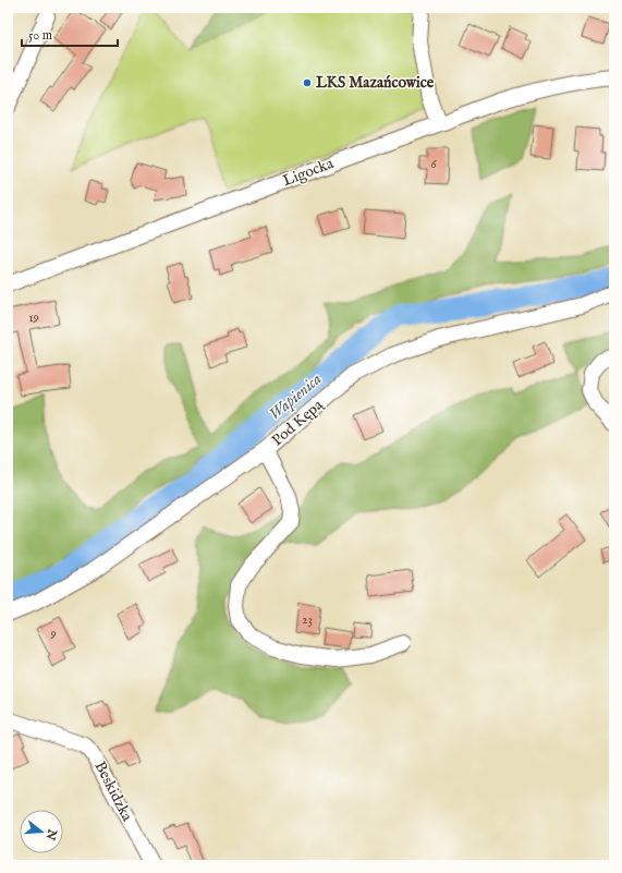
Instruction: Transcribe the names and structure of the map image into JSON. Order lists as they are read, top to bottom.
{
  "streets": {
    "street": ["Ligocka", "Pod Kępą", "Beskidzka"]
  },
  "water": ["Wapienica"],
  "places": ["LKS Mazańcowice"],
  "house_numbers": [
    "6",
    "19",
    "23",
    "9"
  ],
  "scale_bar": "50 m",
  "north": "right"
}
